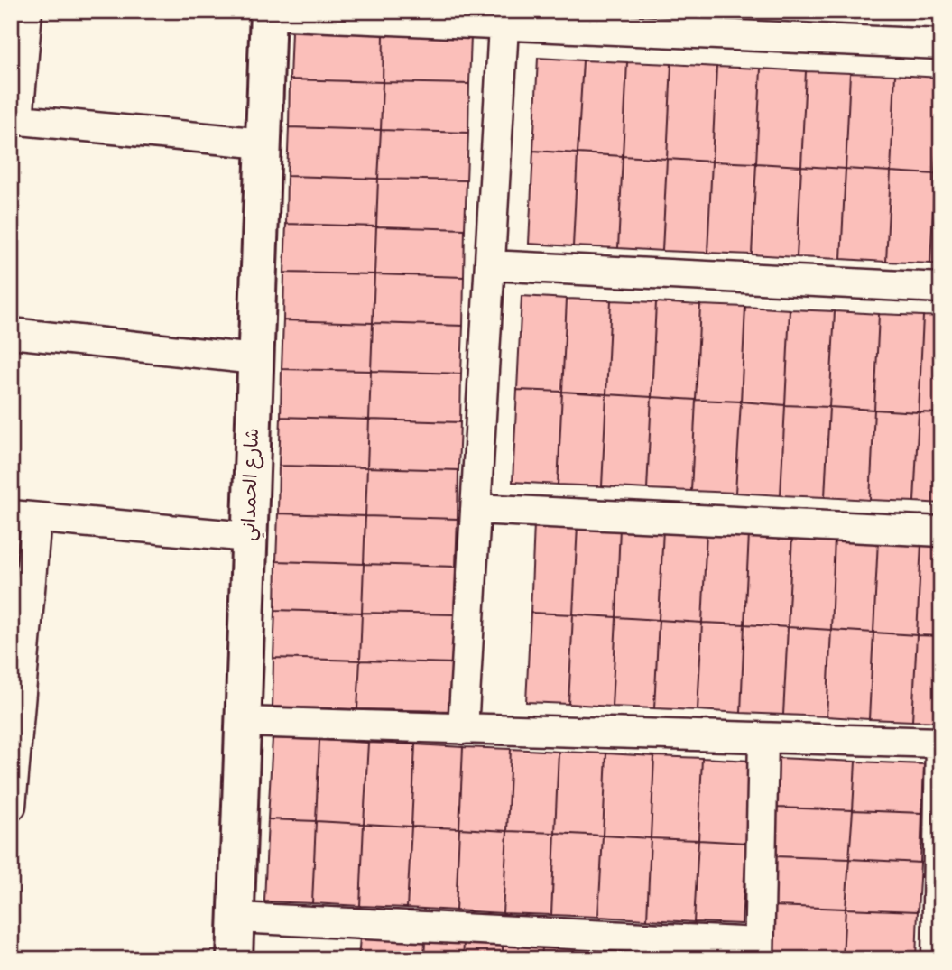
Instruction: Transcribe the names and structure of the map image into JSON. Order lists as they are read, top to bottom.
{
  "streets": {
    "street": ["شارع الحمداني"]
  }
}
